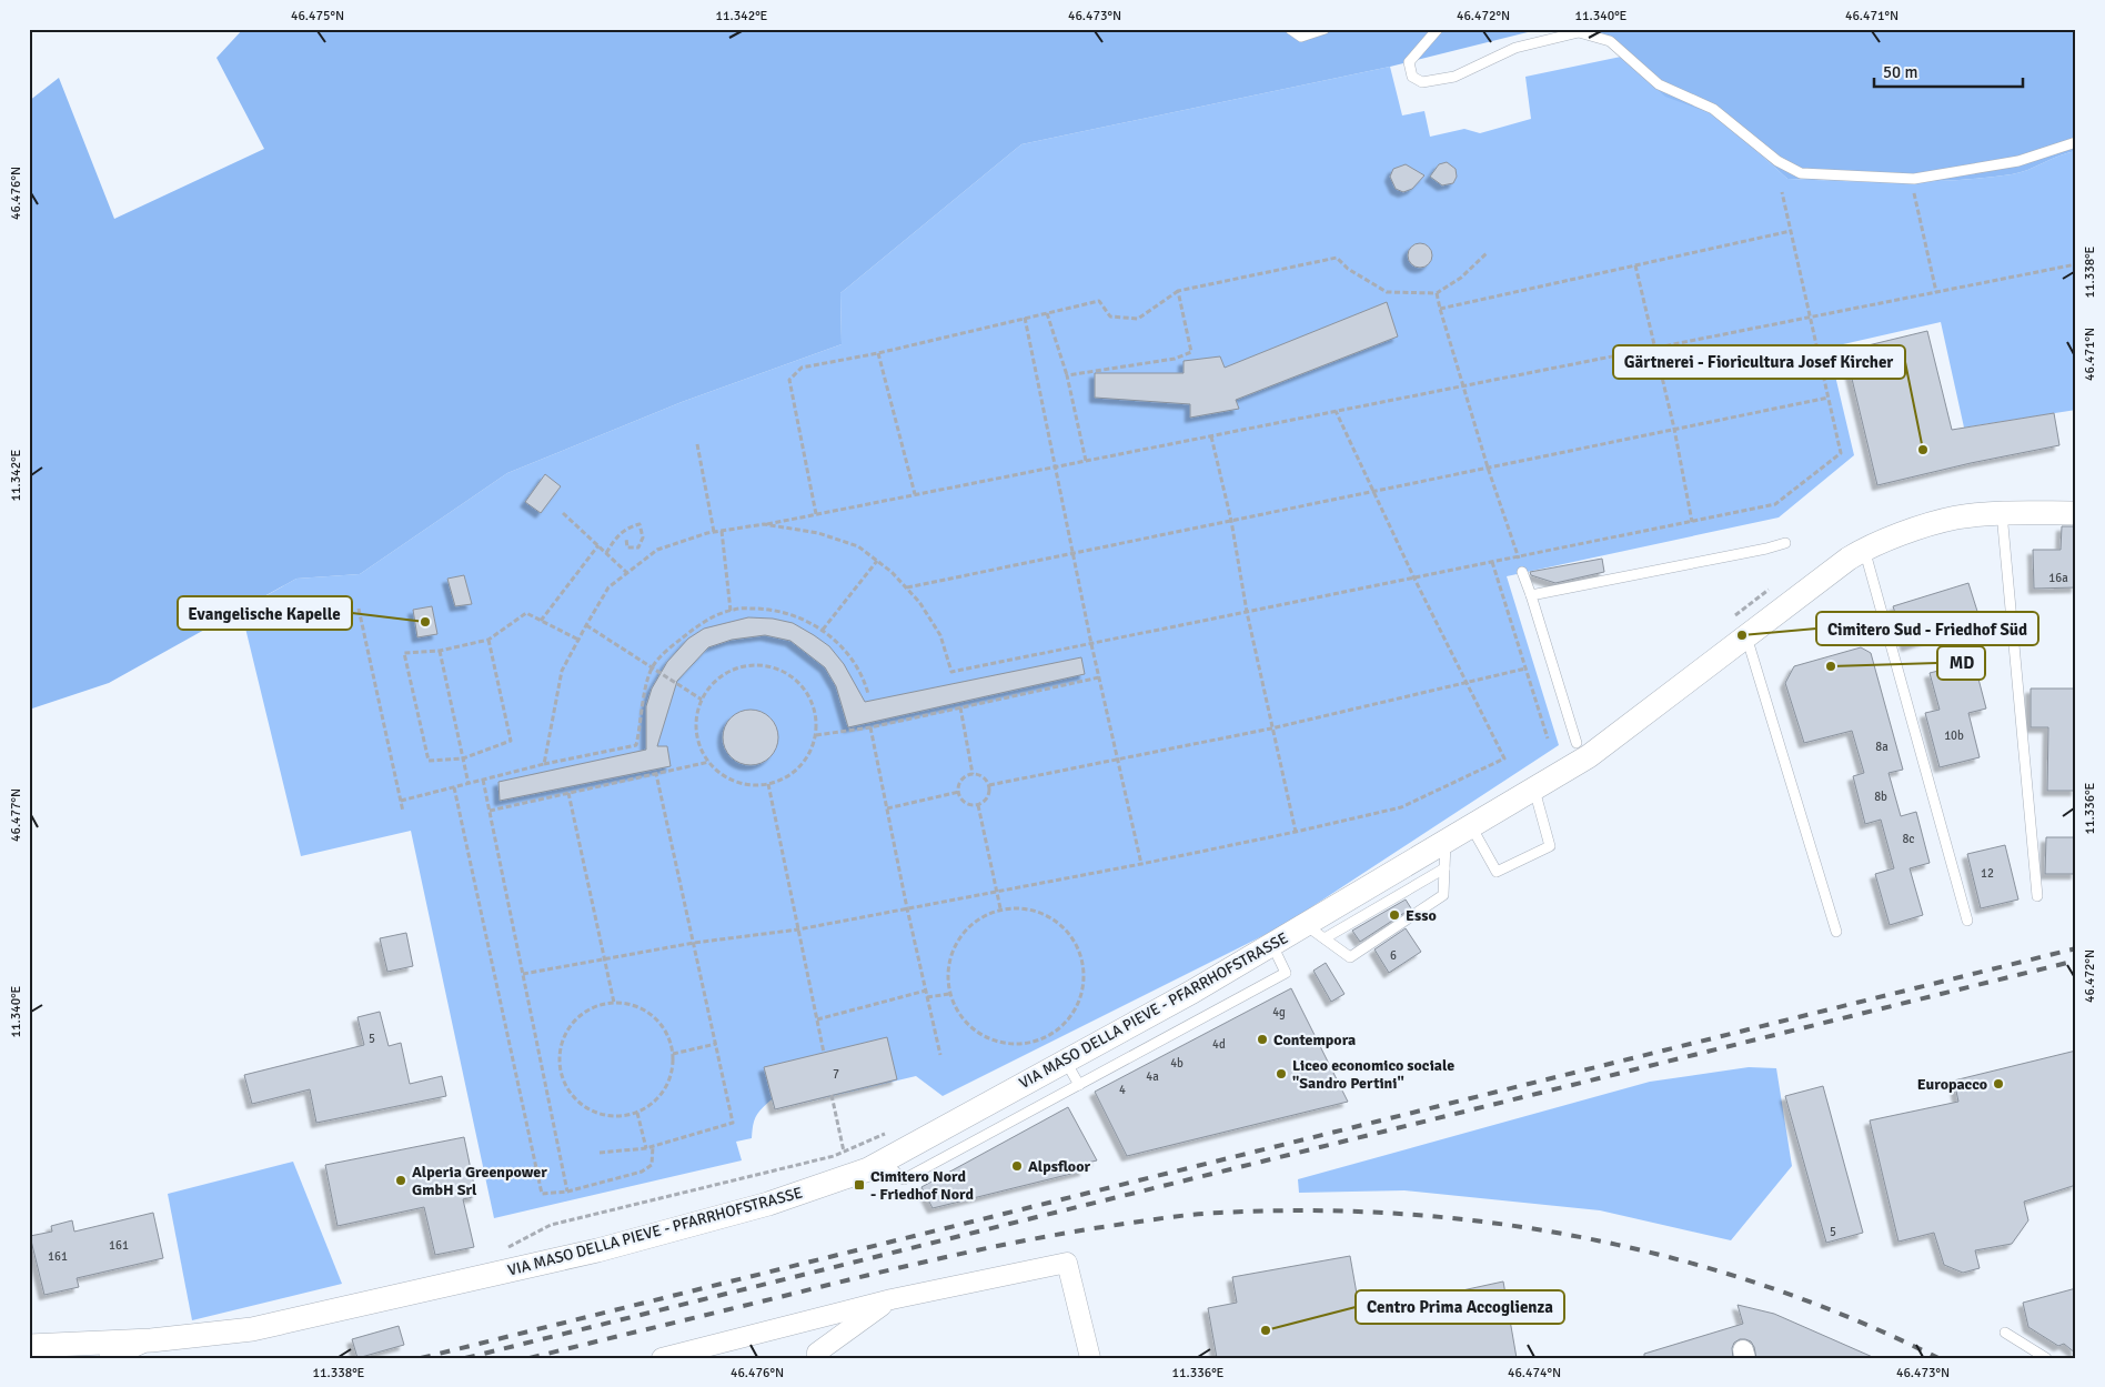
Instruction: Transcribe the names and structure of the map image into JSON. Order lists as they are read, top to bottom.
{
  "streets": {
    "street": ["VIA MASO DELLA PIEVE - PFARRHOFSTRASSE"]
  },
  "places": {
    "other": [
      "Gärtnerei - Fioricultura Josef Kircher",
      "Evangelische Kapelle",
      "Cimitero Sud - Friedhof Süd",
      "MD",
      "Esso",
      "Contempora",
      "Liceo economico sociale \"Sandro Pertini\"",
      "Europacco",
      "Alpsfloor",
      "Alperia Greenpower GmbH Srl",
      "Centro Prima Accoglienza"
    ],
    "transit": ["Cimitero Nord - Friedhof Nord"]
  },
  "house_numbers": [
    "16a",
    "10b",
    "8a",
    "8b",
    "8c",
    "12",
    "6",
    "4g",
    "5",
    "4d",
    "4b",
    "7",
    "4a",
    "4",
    "5",
    "161",
    "161"
  ],
  "scale_bar": "50 m",
  "coordinates": [
    "46.475°N",
    "11.342°E",
    "46.473°N",
    "46.472°N",
    "11.340°E",
    "46.471°N",
    "46.476°N",
    "11.338°E",
    "11.336°E",
    "46.477°N",
    "46.474°N"
  ]
}
